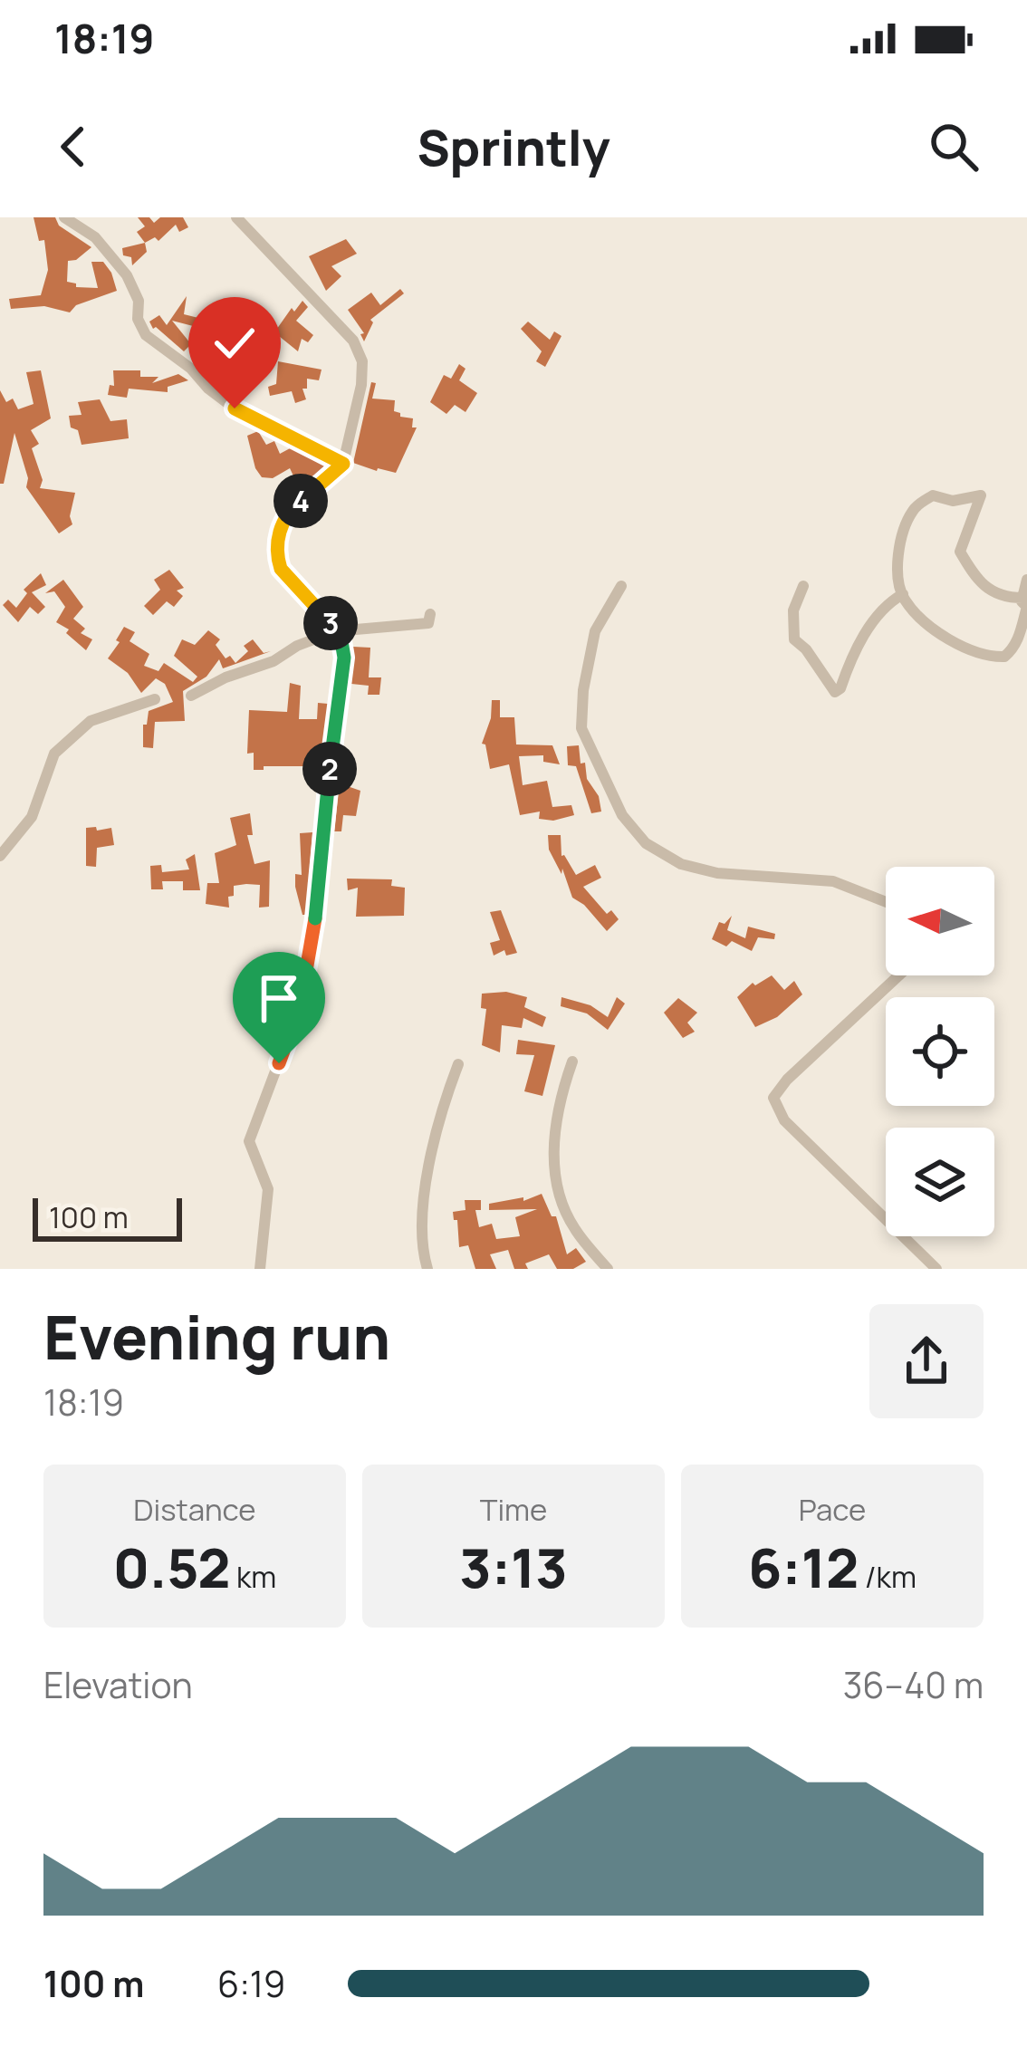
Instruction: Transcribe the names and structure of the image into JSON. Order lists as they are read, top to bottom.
{
  "scale_bar": "100 m",
  "north": "left",
  "page": {
    "status": "18:19",
    "header": "Sprintly",
    "pins": ["4", "3", "2"],
    "scale": "100 m",
    "heading": ["Evening run", "18:19"],
    "stats": [
      ["Distance", "0.52 km"],
      ["Time", "3:13"],
      ["Pace", "6:12 /km"]
    ],
    "chart": ["Elevation", "36–40 m"],
    "list": [
      {
        "name": "100 m",
        "note": "6:19"
      }
    ]
  }
}
